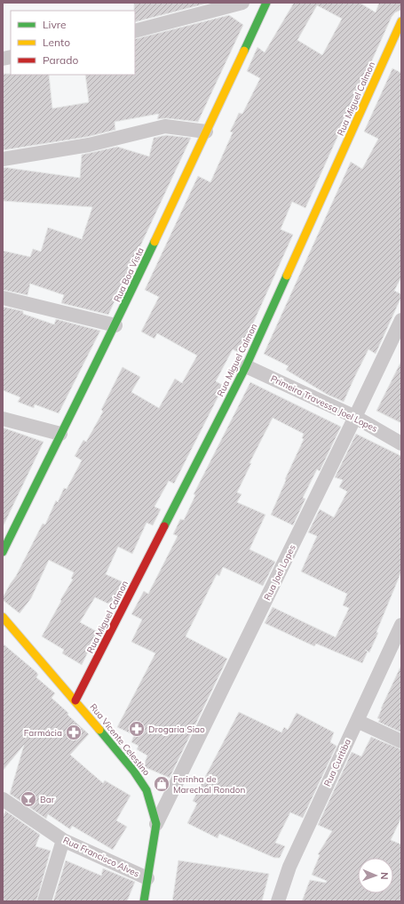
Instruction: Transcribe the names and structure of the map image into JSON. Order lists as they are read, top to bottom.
{
  "streets": {
    "street": [
      "Rua Miguel Calmon",
      "Rua Boa Vista",
      "Primeira Travessa Joel Lopes",
      "Rua Joel Lopes",
      "Rua Vicente Celestino",
      "Rua Curitiba",
      "Rua Francisco Alves"
    ]
  },
  "crossings": [
    ["Rua Miguel Calmon", "Primeira Travessa Joel Lopes"],
    ["Rua Miguel Calmon", "Rua Vicente Celestino"],
    ["Primeira Travessa Joel Lopes", "Rua Joel Lopes"],
    ["Rua Joel Lopes", "Rua Vicente Celestino"],
    ["Rua Vicente Celestino", "Rua Francisco Alves"]
  ],
  "places": {
    "pharmacy": ["Drogaria Siao", "Farmácia"],
    "shop": ["Ferinha de Marechal Rondon"],
    "bar": ["Bar"]
  },
  "legend": ["Livre", "Lento", "Parado"],
  "north": "right"
}
